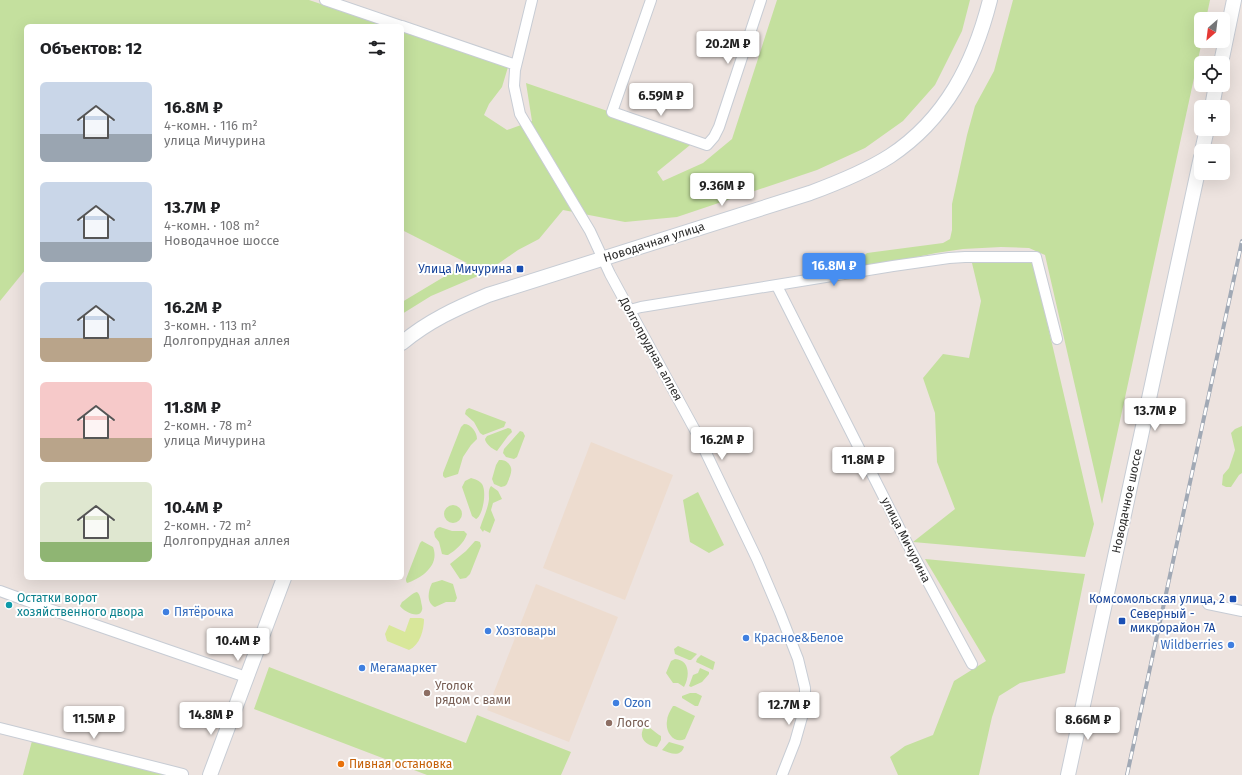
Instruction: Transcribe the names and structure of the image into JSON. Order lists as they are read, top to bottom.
{
  "streets": {
    "street": [
      "Новодачная улица",
      "Долгопрудная аллея",
      "Новодачное шоссе",
      "улица Мичурина"
    ]
  },
  "crossings": [
    ["Новодачная улица", "Долгопрудная аллея"]
  ],
  "places": {
    "transit": ["Улица Мичурина", "Комсомольская улица, 2", "Северный - микрорайон 7А"],
    "other": [
      "Остатки ворот хозяйственного двора",
      "Пятёрочка",
      "Хозтовары",
      "Красное&Белое",
      "Wildberries",
      "Мегамаркет",
      "Уголок рядом с вами",
      "Ozon",
      "Логос",
      "Пивная остановка"
    ]
  },
  "north": "bottom left",
  "page": {
    "map_buttons": ["+", "−"],
    "heading": "Объектов: 12",
    "price": [
      "20.2M ₽",
      "6.59M ₽",
      "9.36M ₽",
      "16.8M ₽",
      "13.7M ₽",
      "16.2M ₽",
      "11.8M ₽",
      "10.4M ₽",
      "12.7M ₽",
      "14.8M ₽",
      "11.5M ₽",
      "8.66M ₽"
    ],
    "list": [
      {
        "name": "16.8M ₽",
        "note": "4-комн. · 116 m² · улица Мичурина"
      },
      {
        "name": "13.7M ₽",
        "note": "4-комн. · 108 m² · Новодачное шоссе"
      },
      {
        "name": "16.2M ₽",
        "note": "3-комн. · 113 m² · Долгопрудная аллея"
      },
      {
        "name": "11.8M ₽",
        "note": "2-комн. · 78 m² · улица Мичурина"
      },
      {
        "name": "10.4M ₽",
        "note": "2-комн. · 72 m² · Долгопрудная аллея"
      }
    ]
  }
}
